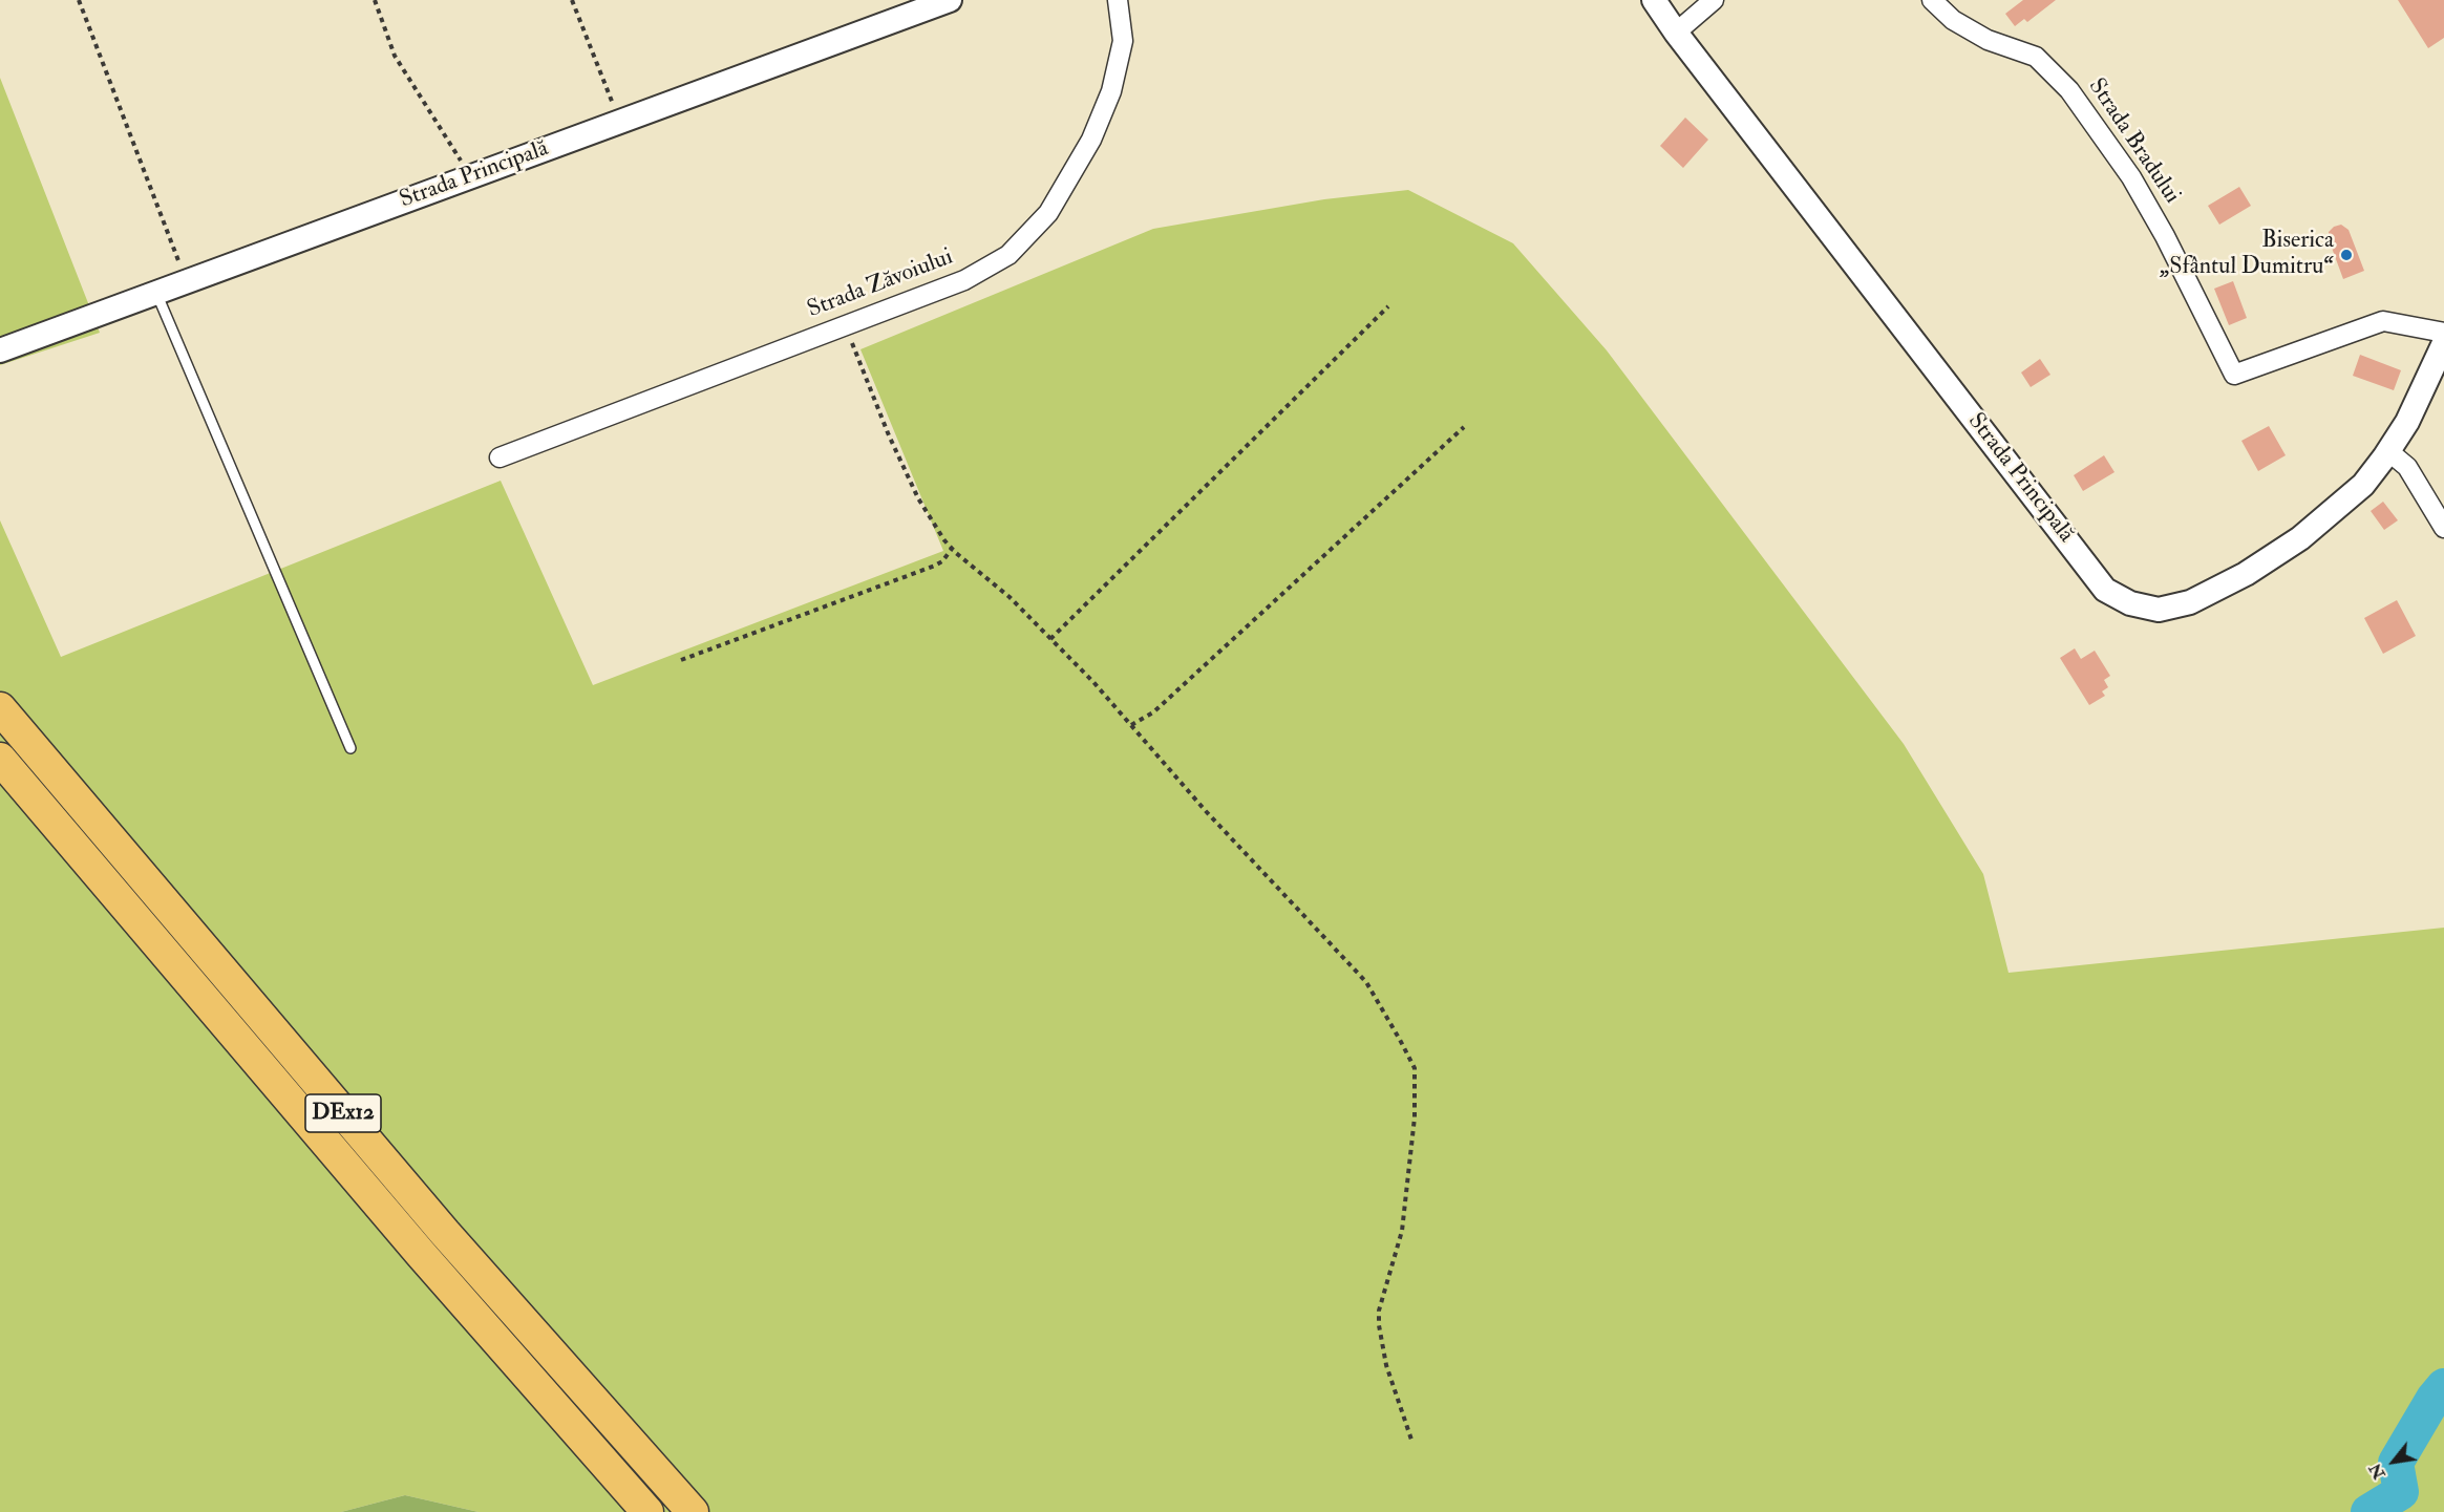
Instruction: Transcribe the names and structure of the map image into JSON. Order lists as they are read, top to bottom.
{
  "streets": {
    "highway": ["DEx12"],
    "street": ["Strada Bradului", "Strada Principală", "Strada Zăvoiului"]
  },
  "places": ["Biserica „Sfântul Dumitru“"],
  "north": "bottom left"
}
